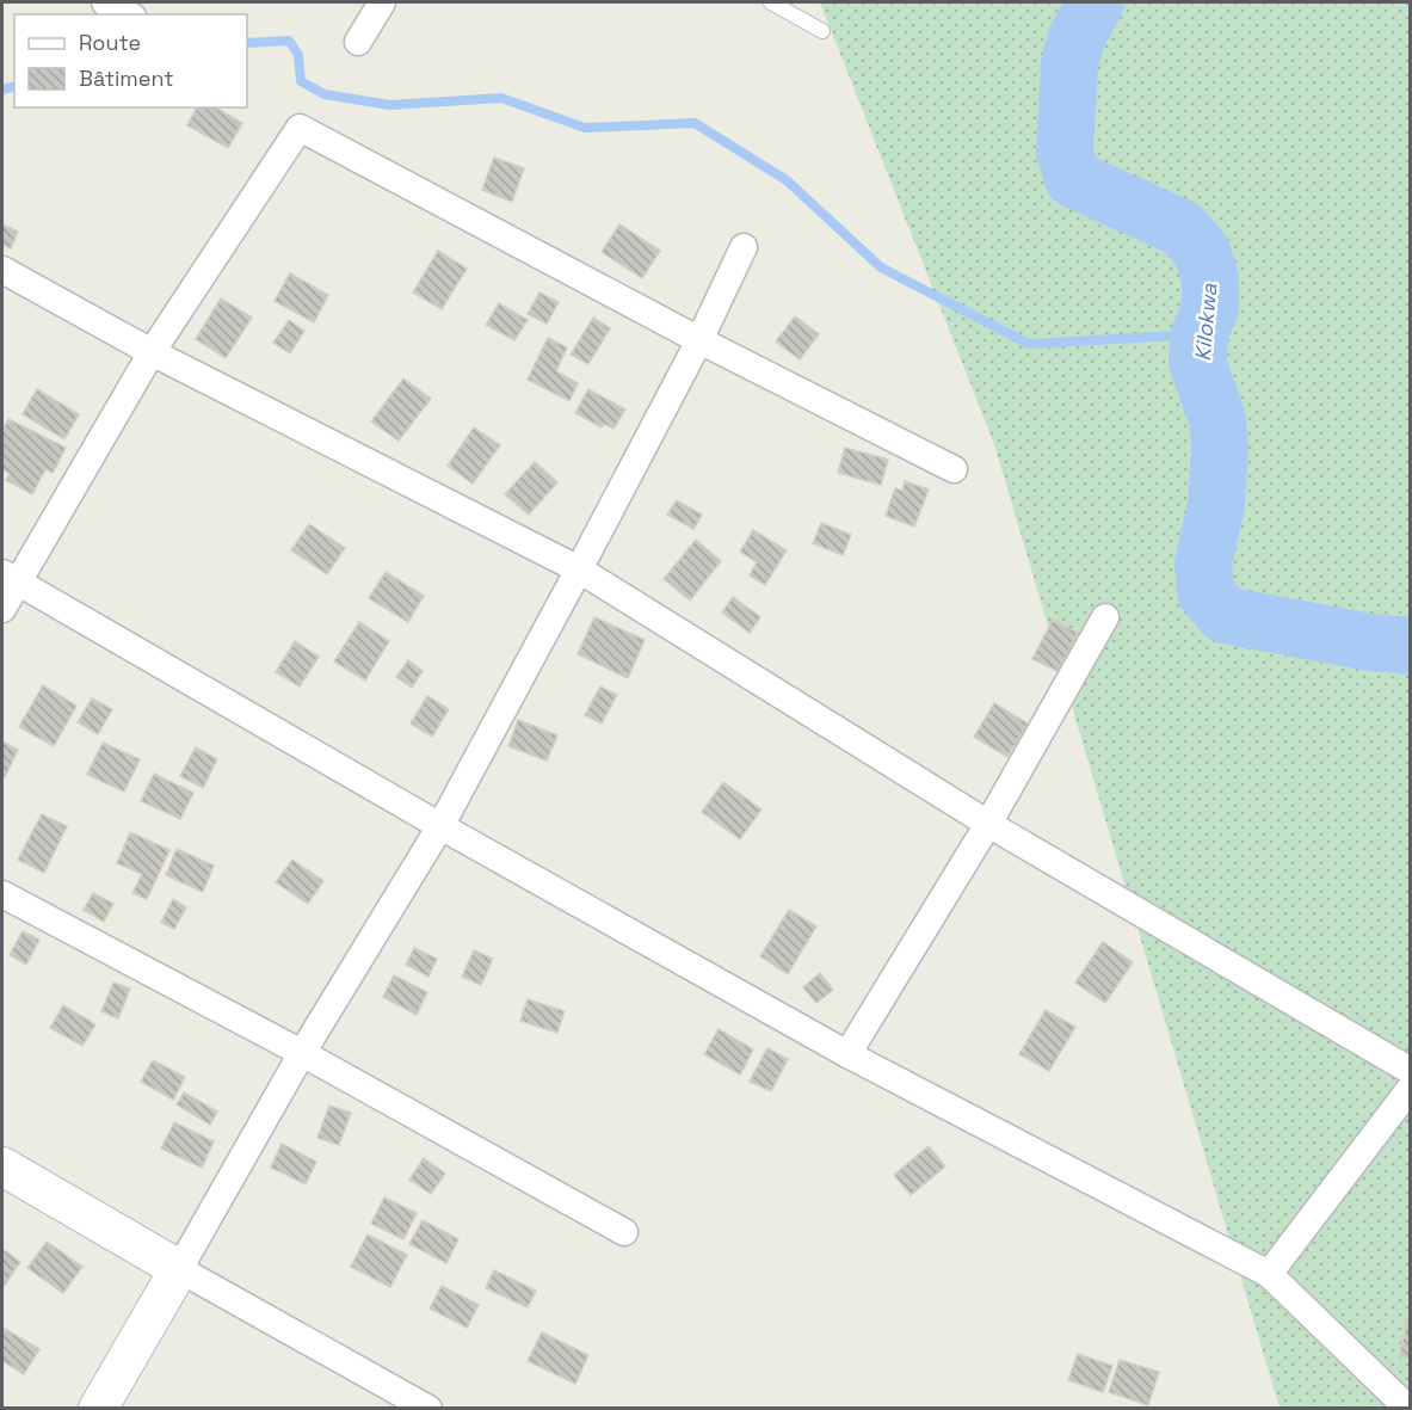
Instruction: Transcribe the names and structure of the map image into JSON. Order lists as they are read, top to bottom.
{
  "water": ["Kilokwa"],
  "legend": ["Route", "Bâtiment"]
}
